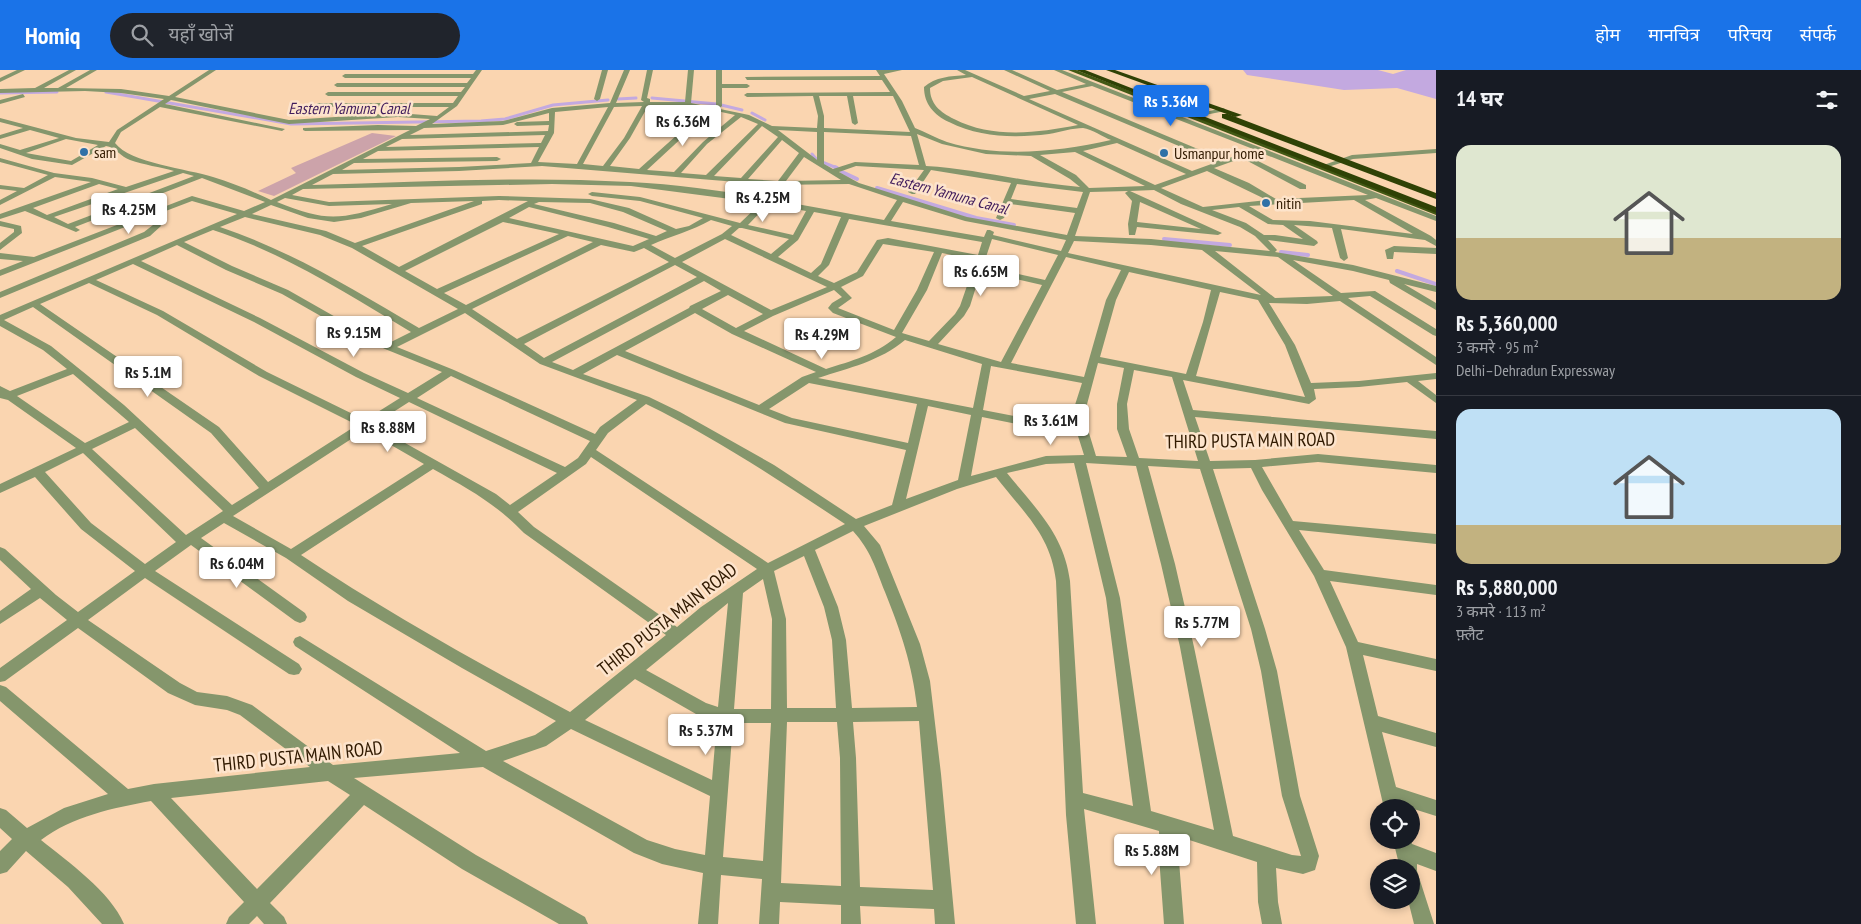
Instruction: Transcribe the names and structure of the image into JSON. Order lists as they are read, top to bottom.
{
  "streets": {
    "street": ["THIRD PUSTA MAIN ROAD"]
  },
  "water": ["Eastern Yamuna Canal"],
  "places": ["sam", "Usmanpur home", "nitin"],
  "page": {
    "header": "Homiq",
    "search": "यहाँ खोजें",
    "nav": [
      "होम",
      "मानचित्र",
      "परिचय",
      "संपर्क"
    ],
    "heading": "14 घर",
    "price": [
      "Rs 5.36M",
      "Rs 6.36M",
      "Rs 4.25M",
      "Rs 4.25M",
      "Rs 6.65M",
      "Rs 9.15M",
      "Rs 4.29M",
      "Rs 5.1M",
      "Rs 3.61M",
      "Rs 8.88M",
      "Rs 6.04M",
      "Rs 5.77M",
      "Rs 5.37M",
      "Rs 5.88M"
    ],
    "list": [
      {
        "name": "Rs 5,360,000",
        "note": "3 कमरे · 95 m² · Delhi–Dehradun Expressway"
      },
      {
        "name": "Rs 5,880,000",
        "note": "3 कमरे · 113 m² · फ़्लैट"
      }
    ]
  }
}
